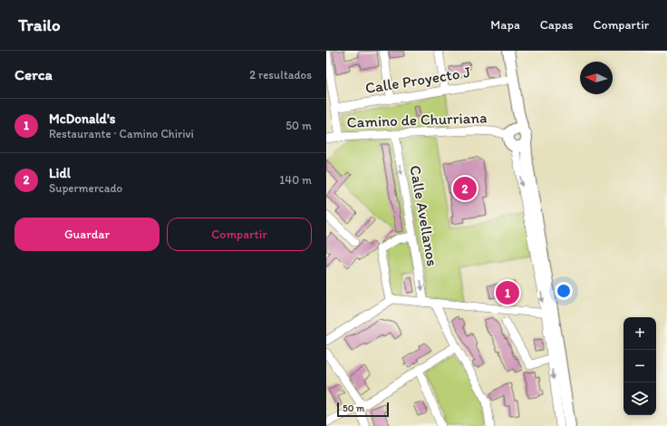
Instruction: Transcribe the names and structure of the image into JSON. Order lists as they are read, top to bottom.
{
  "streets": {
    "street": ["Calle Proyecto J", "Camino de Churriana", "Calle Avellanos"]
  },
  "crossings": [
    ["Camino de Churriana", "Calle Avellanos"]
  ],
  "one_way": ["Calle Avellanos"],
  "scale_bar": "50 m",
  "north": "left",
  "page": {
    "header": "Trailo",
    "nav": ["Mapa", "Capas", "Compartir"],
    "heading": ["Cerca", "2 resultados"],
    "list": [
      {
        "mark": "1",
        "name": "McDonald's",
        "note": "Restaurante · Camino Chirivi",
        "value": "50 m"
      },
      {
        "mark": "2",
        "name": "Lidl",
        "note": "Supermercado",
        "value": "140 m"
      }
    ],
    "pins": ["2", "1"],
    "buttons": ["Guardar", "Compartir"],
    "map_buttons": ["+", "−"],
    "scale": "50 m"
  }
}
